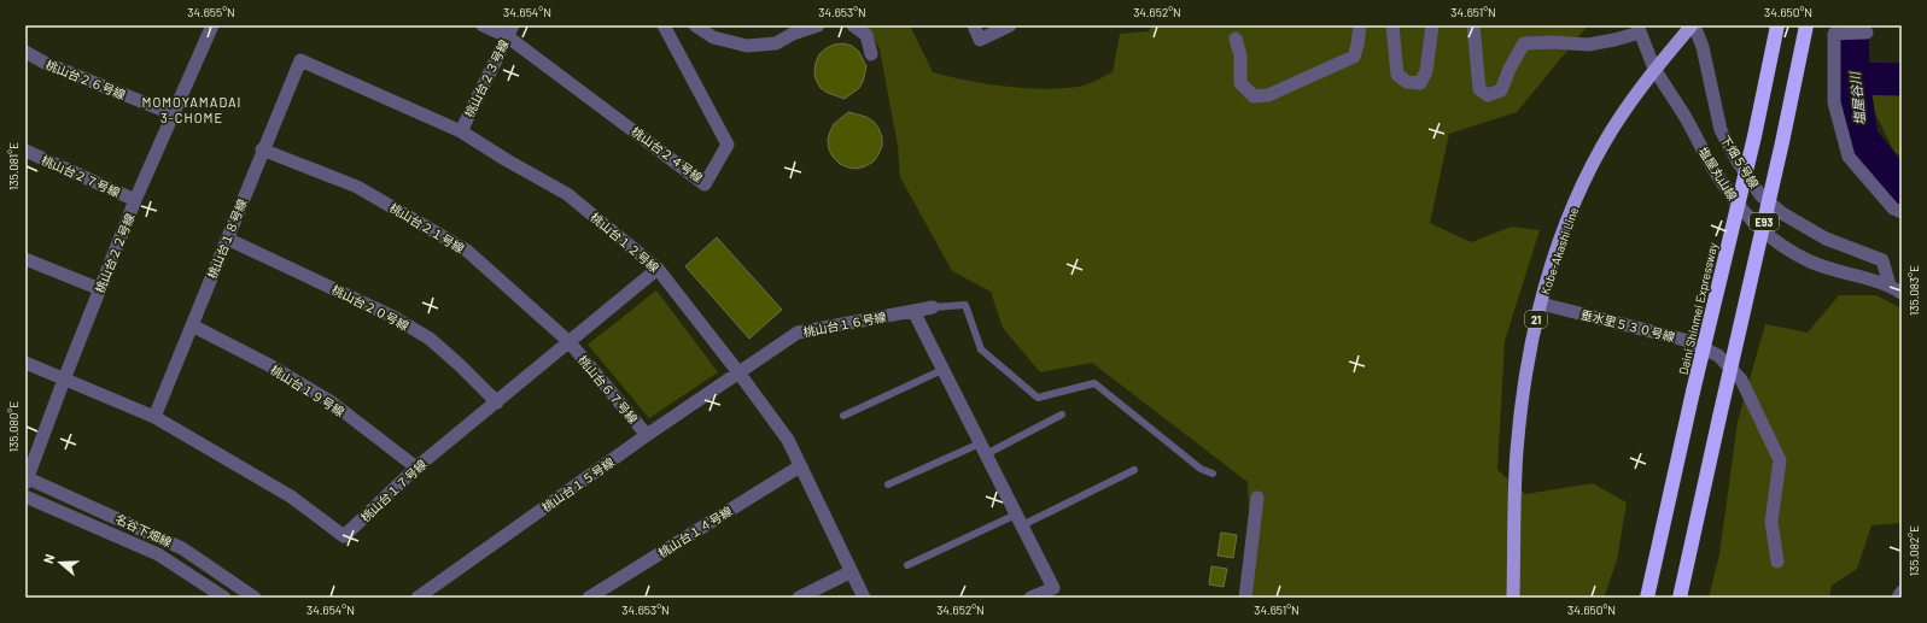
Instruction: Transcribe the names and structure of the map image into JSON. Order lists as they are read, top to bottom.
{
  "streets": {
    "highway": ["E93", "Daini Shinmei Expressway"],
    "main road": ["Kobe-Akashi Line", "21"],
    "street": [
      "桃山台２３号線",
      "桃山台２６号線",
      "桃山台２４号線",
      "下畑５号線",
      "塩屋丸山線",
      "桃山台２７号線",
      "桃山台２１号線",
      "桃山台１８号線",
      "桃山台１２号線",
      "桃山台２２号線",
      "桃山台２０号線",
      "桃山台１６号線",
      "垂水里５３０号線",
      "桃山台６７号線",
      "桃山台１９号線",
      "桃山台１５号線",
      "桃山台１７号線",
      "名谷下畑線",
      "桃山台１４号線"
    ]
  },
  "crossings": [
    ["桃山台２３号線", "桃山台２４号線"],
    ["桃山台２３号線", "桃山台１２号線"],
    ["桃山台２６号線", "桃山台２２号線"],
    ["下畑５号線", "塩屋丸山線"],
    ["下畑５号線", "Kobe-Akashi Line"],
    ["塩屋丸山線", "Kobe-Akashi Line"],
    ["桃山台２７号線", "桃山台２２号線"],
    ["桃山台２１号線", "桃山台１８号線"],
    ["桃山台２１号線", "桃山台６７号線"],
    ["桃山台２１号線", "桃山台１７号線"],
    ["桃山台１８号線", "桃山台１２号線"],
    ["桃山台１８号線", "桃山台２０号線"],
    ["桃山台１８号線", "桃山台１９号線"],
    ["桃山台１８号線", "桃山台１７号線"],
    ["桃山台１２号線", "桃山台１６号線"],
    ["桃山台１２号線", "桃山台１５号線"],
    ["桃山台１２号線", "桃山台１７号線"],
    ["桃山台１２号線", "桃山台１４号線"],
    ["Kobe-Akashi Line", "垂水里５３０号線"],
    ["桃山台２２号線", "桃山台１７号線"],
    ["桃山台２２号線", "名谷下畑線"],
    ["桃山台２０号線", "桃山台１７号線"],
    ["桃山台１６号線", "桃山台１５号線"],
    ["桃山台６７号線", "桃山台１５号線"],
    ["桃山台６７号線", "桃山台１７号線"],
    ["桃山台１９号線", "桃山台１７号線"]
  ],
  "districts": ["MOMOYAMADAI 3-CHOME"],
  "water": ["塩屋谷川"],
  "north": "left",
  "coordinates": [
    "34.655°N",
    "34.654°N",
    "34.653°N",
    "34.652°N",
    "34.651°N",
    "34.650°N",
    "135.081°E",
    "135.083°E",
    "135.080°E",
    "135.082°E"
  ]
}
